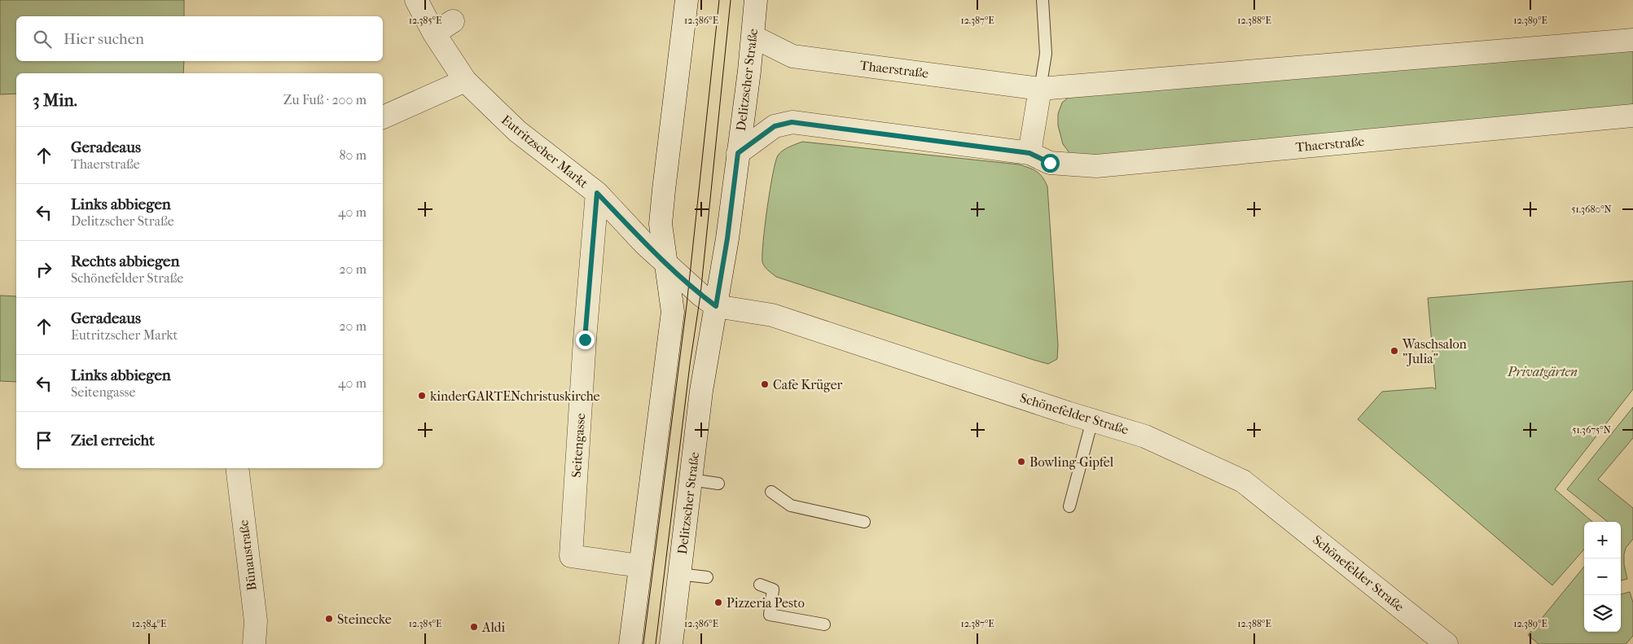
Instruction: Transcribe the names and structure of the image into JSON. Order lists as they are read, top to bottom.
{
  "streets": {
    "street": [
      "Thaerstraße",
      "Delitzscher Straße",
      "Eutritzscher Markt",
      "Schönefelder Straße",
      "Seitengasse",
      "Bünaustraße"
    ]
  },
  "crossings": [
    ["Thaerstraße", "Delitzscher Straße"],
    ["Delitzscher Straße", "Schönefelder Straße"],
    ["Eutritzscher Markt", "Schönefelder Straße"],
    ["Eutritzscher Markt", "Seitengasse"]
  ],
  "parks": ["Privatgärten"],
  "places": [
    "Waschsalon \"Julia\"",
    "Cafe Krüger",
    "kinderGARTENchristuskirche",
    "Bowling-Gipfel",
    "Pizzeria Pesto",
    "Steinecke",
    "Aldi"
  ],
  "page": {
    "search": "Hier suchen",
    "heading": ["3 Min.", "Zu Fuß · 200 m"],
    "list": [
      ["Geradeaus", "Thaerstraße", "80 m"],
      ["Links abbiegen", "Delitzscher Straße", "40 m"],
      ["Rechts abbiegen", "Schönefelder Straße", "20 m"],
      ["Geradeaus", "Eutritzscher Markt", "20 m"],
      ["Links abbiegen", "Seitengasse", "40 m"],
      "Ziel erreicht"
    ],
    "map_buttons": ["+", "−"]
  },
  "coordinates": [
    "12.385°E",
    "12.386°E",
    "12.387°E",
    "12.388°E",
    "12.389°E",
    "51.3680°N",
    "51.3675°N",
    "12.384°E"
  ]
}
